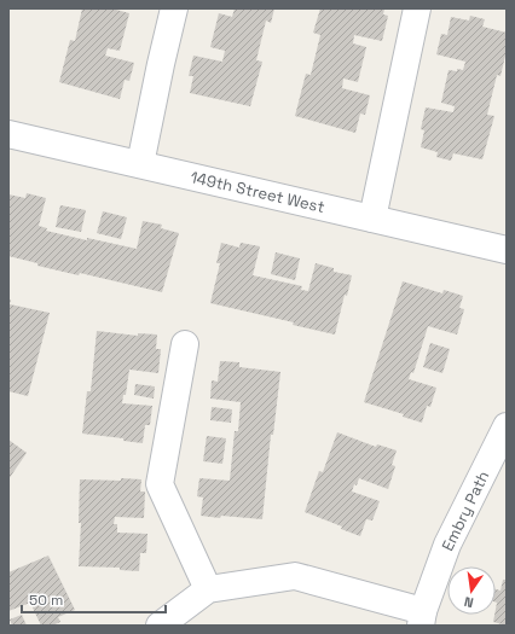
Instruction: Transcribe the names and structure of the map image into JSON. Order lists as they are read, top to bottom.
{
  "streets": {
    "street": ["149th Street West", "Embry Path"]
  },
  "scale_bar": "50 m",
  "north": "bottom"
}
